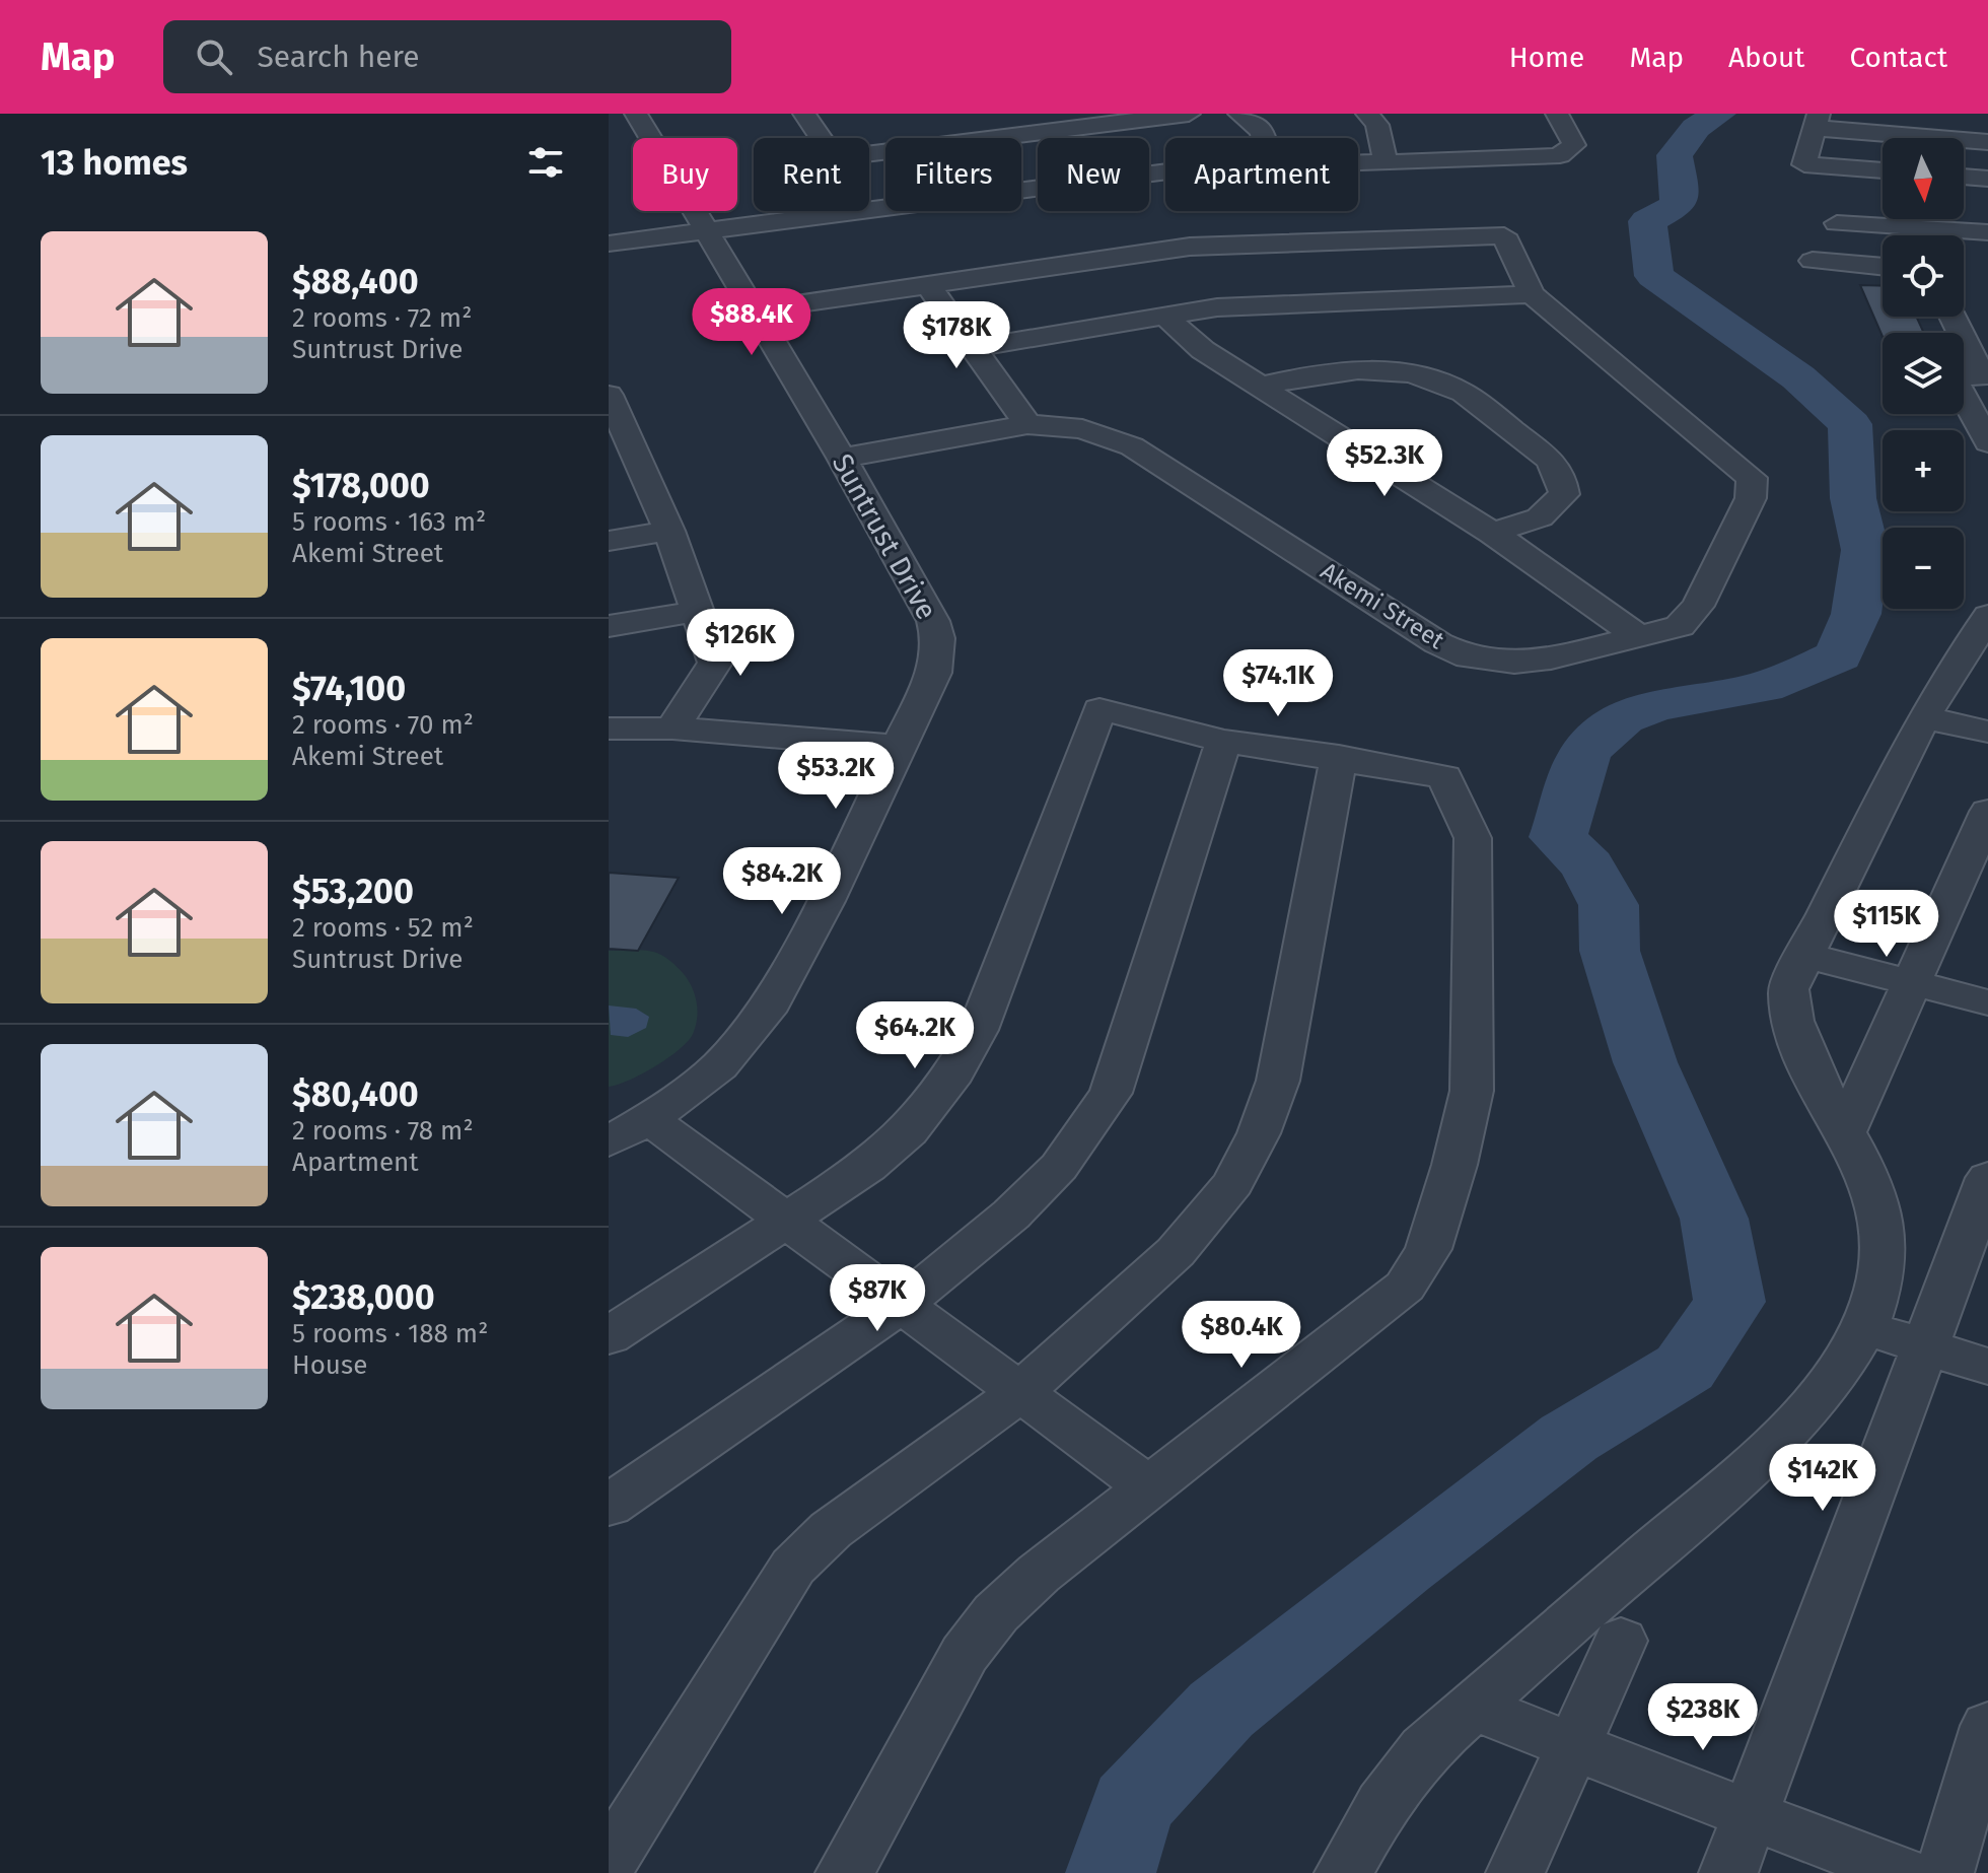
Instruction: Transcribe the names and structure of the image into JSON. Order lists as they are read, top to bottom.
{
  "streets": {
    "street": ["Suntrust Drive", "Akemi Street"]
  },
  "crossings": [
    ["Suntrust Drive", "Akemi Street"]
  ],
  "north": "bottom",
  "page": {
    "header": "Map",
    "search": "Search here",
    "nav": [
      "Home",
      "Map",
      "About",
      "Contact"
    ],
    "heading": "13 homes",
    "map_buttons": ["+", "−"],
    "chip": [
      "Buy",
      "Rent",
      "Filters",
      "New",
      "Apartment"
    ],
    "list": [
      {
        "name": "$88,400",
        "note": "2 rooms · 72 m² · Suntrust Drive"
      },
      {
        "name": "$178,000",
        "note": "5 rooms · 163 m² · Akemi Street"
      },
      {
        "name": "$74,100",
        "note": "2 rooms · 70 m² · Akemi Street"
      },
      {
        "name": "$53,200",
        "note": "2 rooms · 52 m² · Suntrust Drive"
      },
      {
        "name": "$80,400",
        "note": "2 rooms · 78 m² · Apartment"
      },
      {
        "name": "$238,000",
        "note": "5 rooms · 188 m² · House"
      }
    ],
    "price": [
      "$88.4K",
      "$178K",
      "$52.3K",
      "$126K",
      "$74.1K",
      "$53.2K",
      "$84.2K",
      "$115K",
      "$64.2K",
      "$87K",
      "$80.4K",
      "$142K",
      "$238K"
    ]
  }
}
